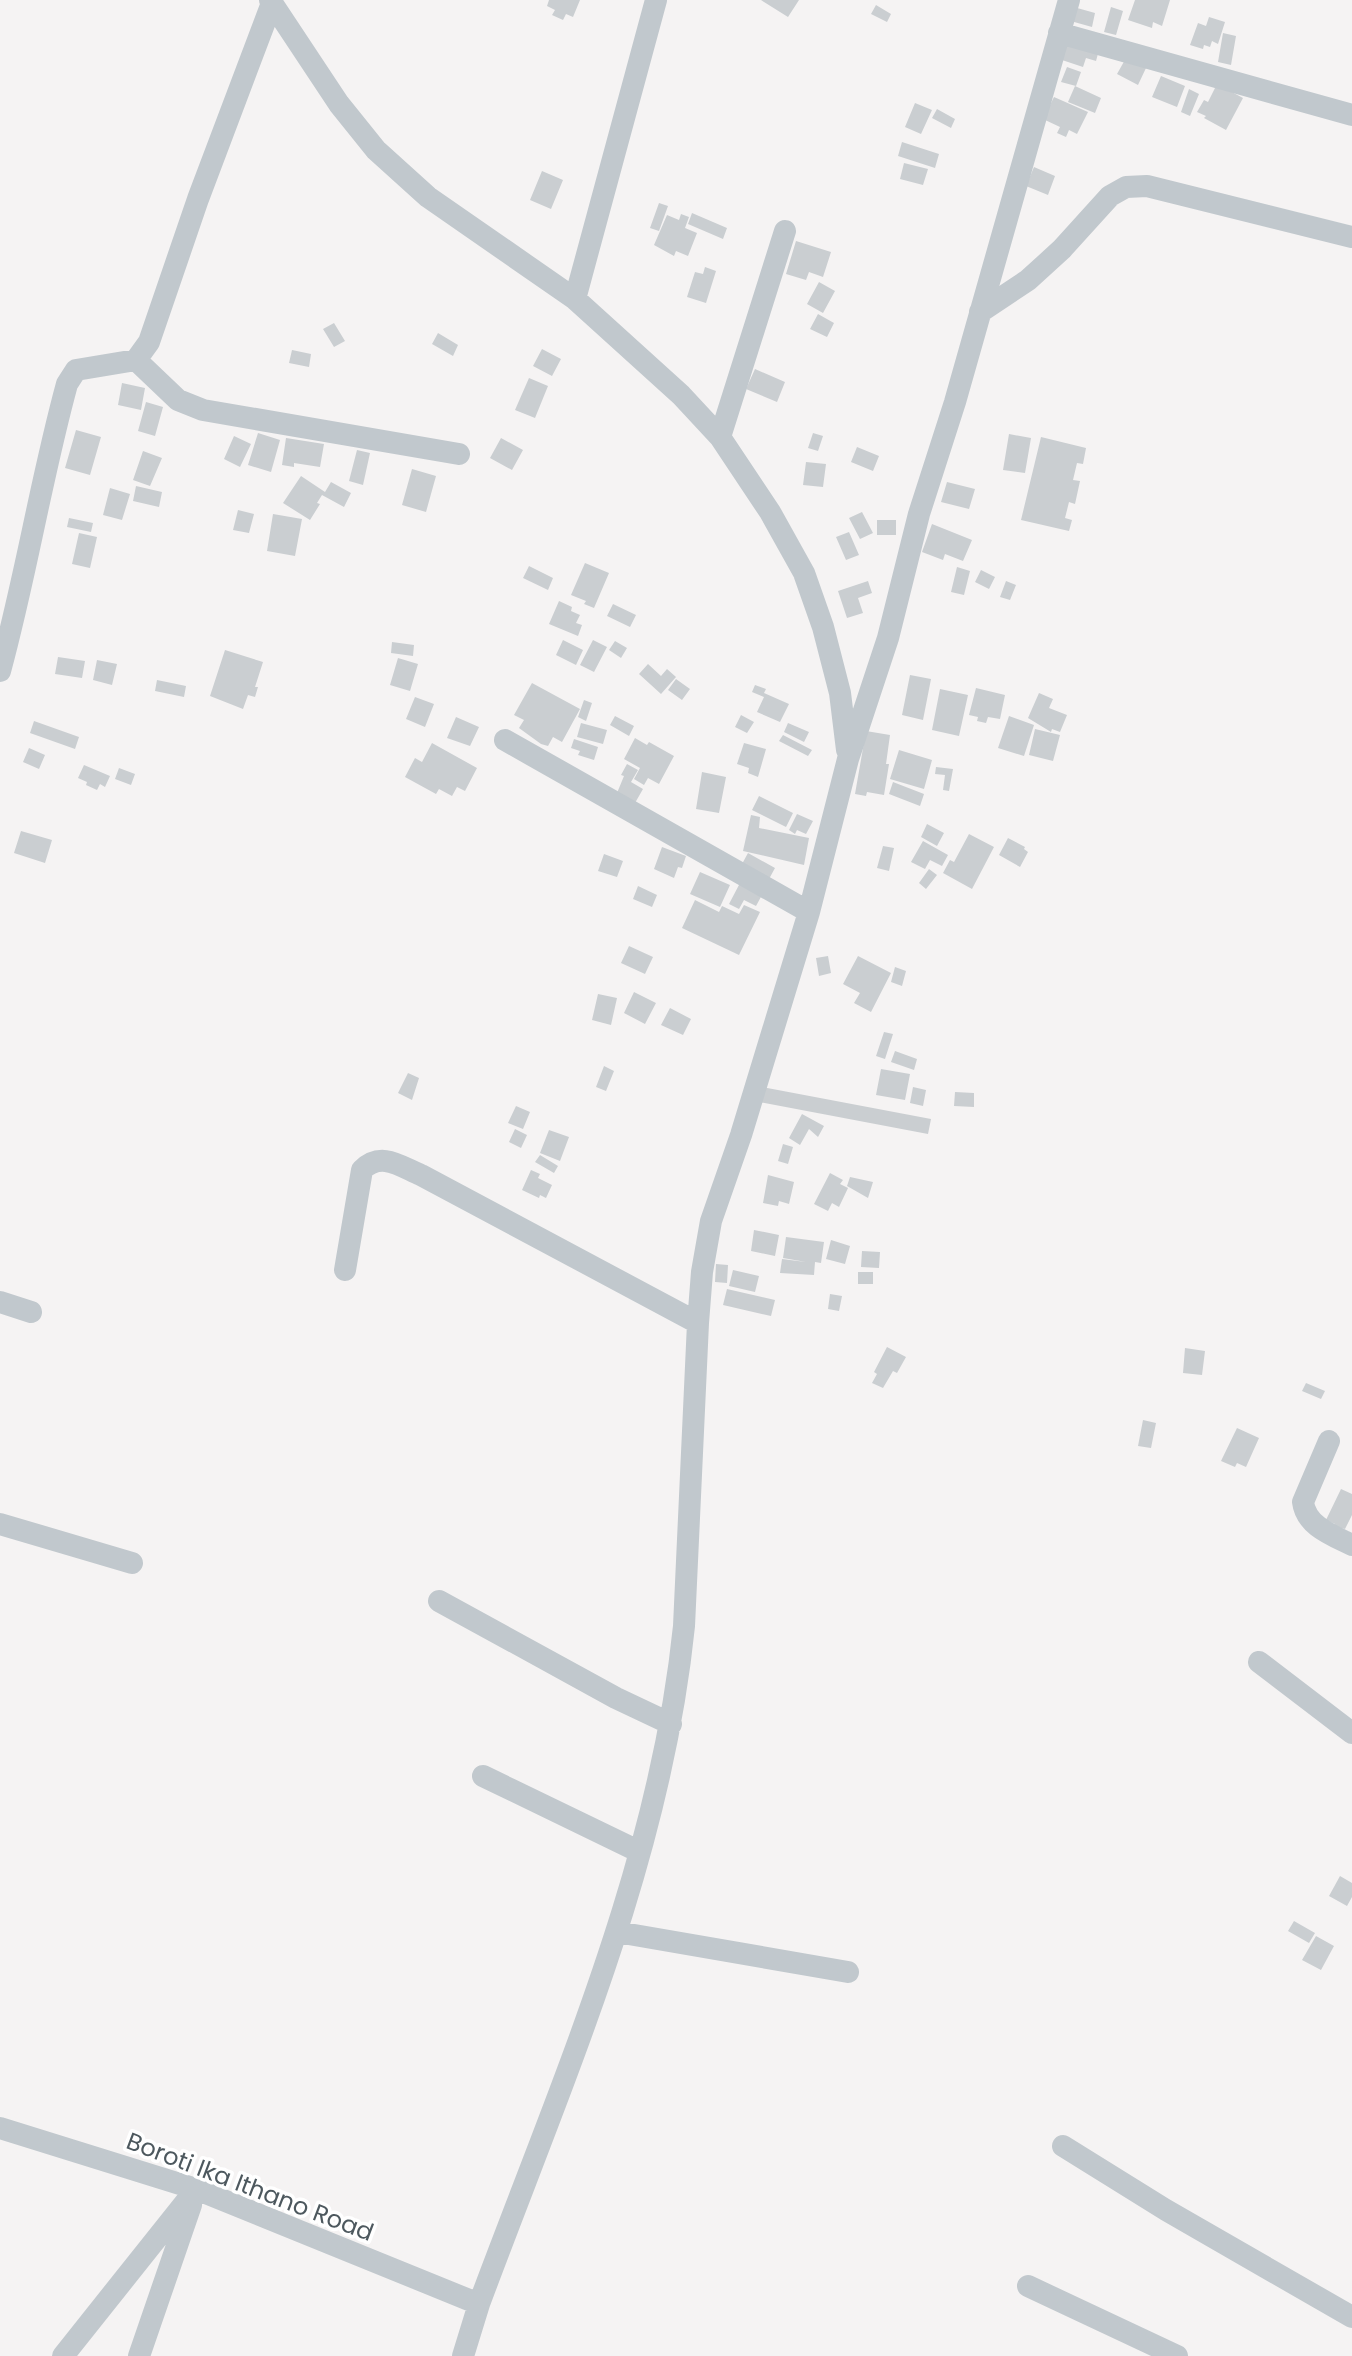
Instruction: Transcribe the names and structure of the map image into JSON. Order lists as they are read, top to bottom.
{
  "streets": {
    "street": ["Boroti Ika Ithano Road"]
  }
}
